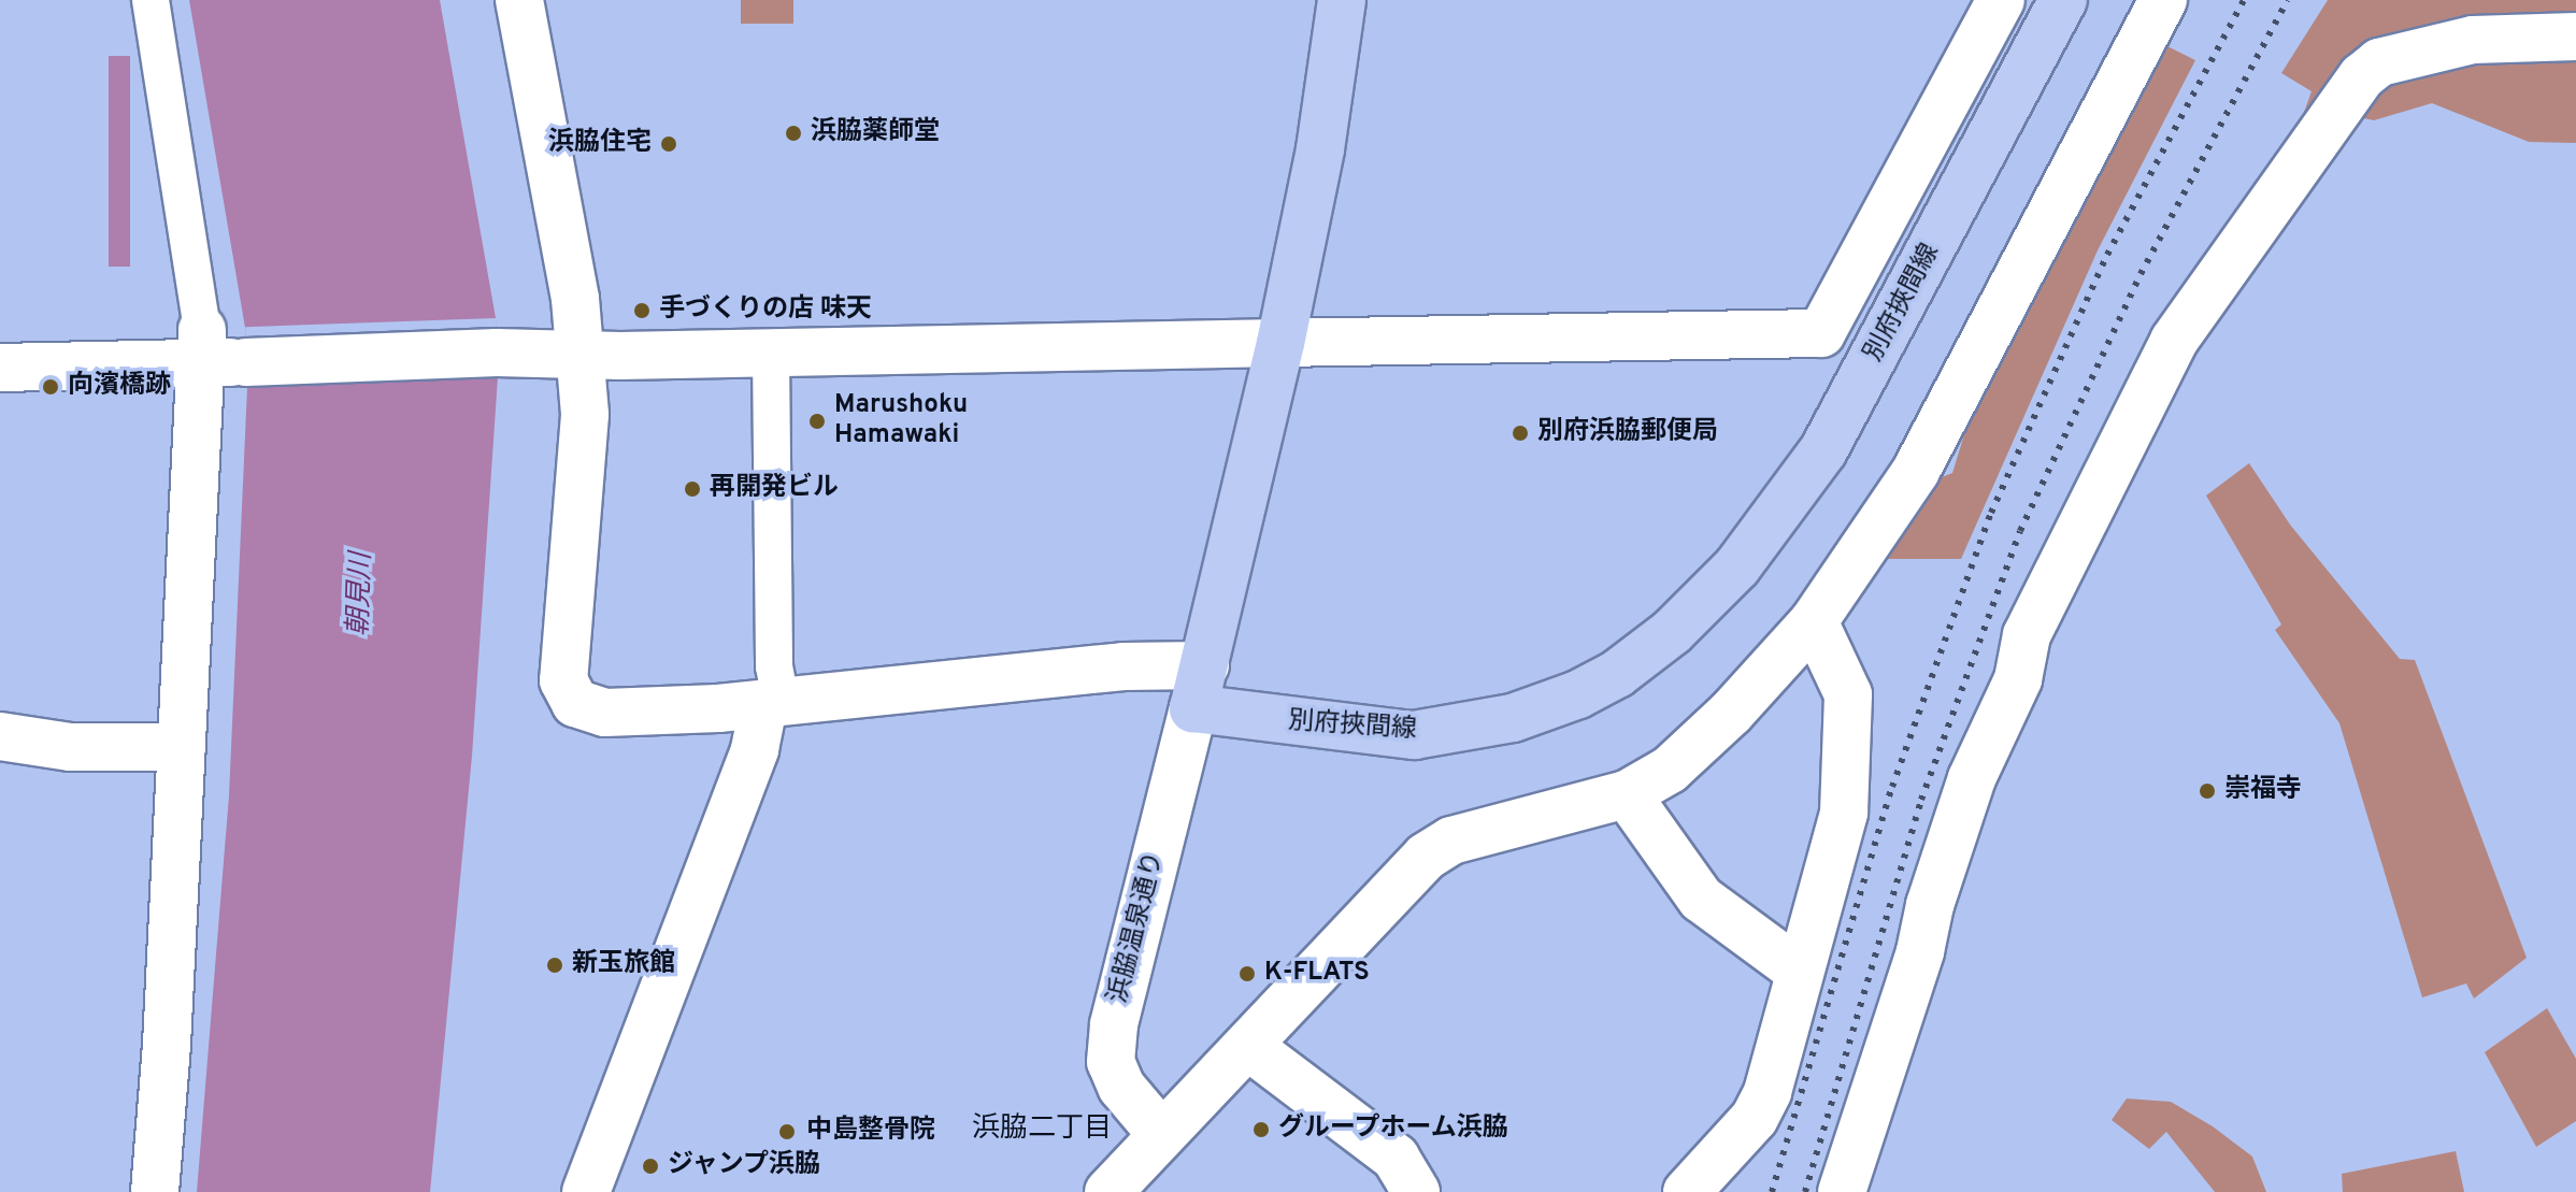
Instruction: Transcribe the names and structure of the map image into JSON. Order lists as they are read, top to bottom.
{
  "streets": {
    "main road": ["別府挾間線"],
    "street": ["浜脇温泉通り"]
  },
  "crossings": [
    ["別府挾間線", "浜脇温泉通り"]
  ],
  "districts": ["浜脇二丁目"],
  "water": ["朝見川"],
  "places": [
    "浜脇薬師堂",
    "浜脇住宅",
    "手づくりの店 味天",
    "向濱橋跡",
    "Marushoku Hamawaki",
    "別府浜脇郵便局",
    "再開発ビル",
    "崇福寺",
    "新玉旅館",
    "K-FLATS",
    "グループホーム浜脇",
    "中島整骨院",
    "ジャンプ浜脇"
  ]
}
